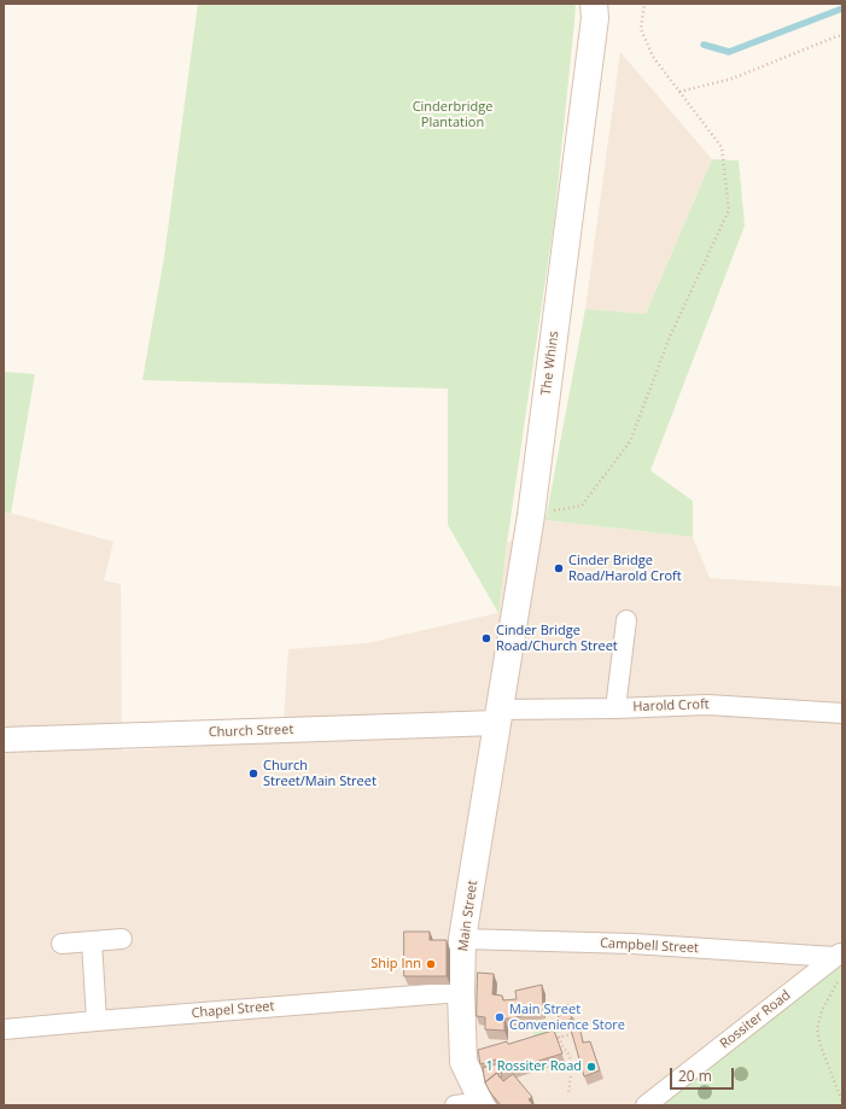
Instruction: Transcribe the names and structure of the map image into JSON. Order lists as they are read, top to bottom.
{
  "streets": {
    "main road": ["The Whins", "Main Street"],
    "street": [
      "Harold Croft",
      "Church Street",
      "Campbell Street",
      "Chapel Street",
      "Rossiter Road"
    ]
  },
  "crossings": [
    ["The Whins", "Harold Croft"],
    ["The Whins", "Church Street"],
    ["The Whins", "Main Street"],
    ["Harold Croft", "Church Street"],
    ["Harold Croft", "Main Street"],
    ["Church Street", "Main Street"],
    ["Main Street", "Campbell Street"],
    ["Main Street", "Chapel Street"],
    ["Campbell Street", "Rossiter Road"]
  ],
  "parks": ["Cinderbridge Plantation"],
  "places": [
    "Cinder Bridge Road/Harold Croft",
    "Cinder Bridge Road/Church Street",
    "Church Street/Main Street",
    "Ship Inn",
    "Main Street Convenience Store",
    "1 Rossiter Road"
  ],
  "scale_bar": "20 m"
}
